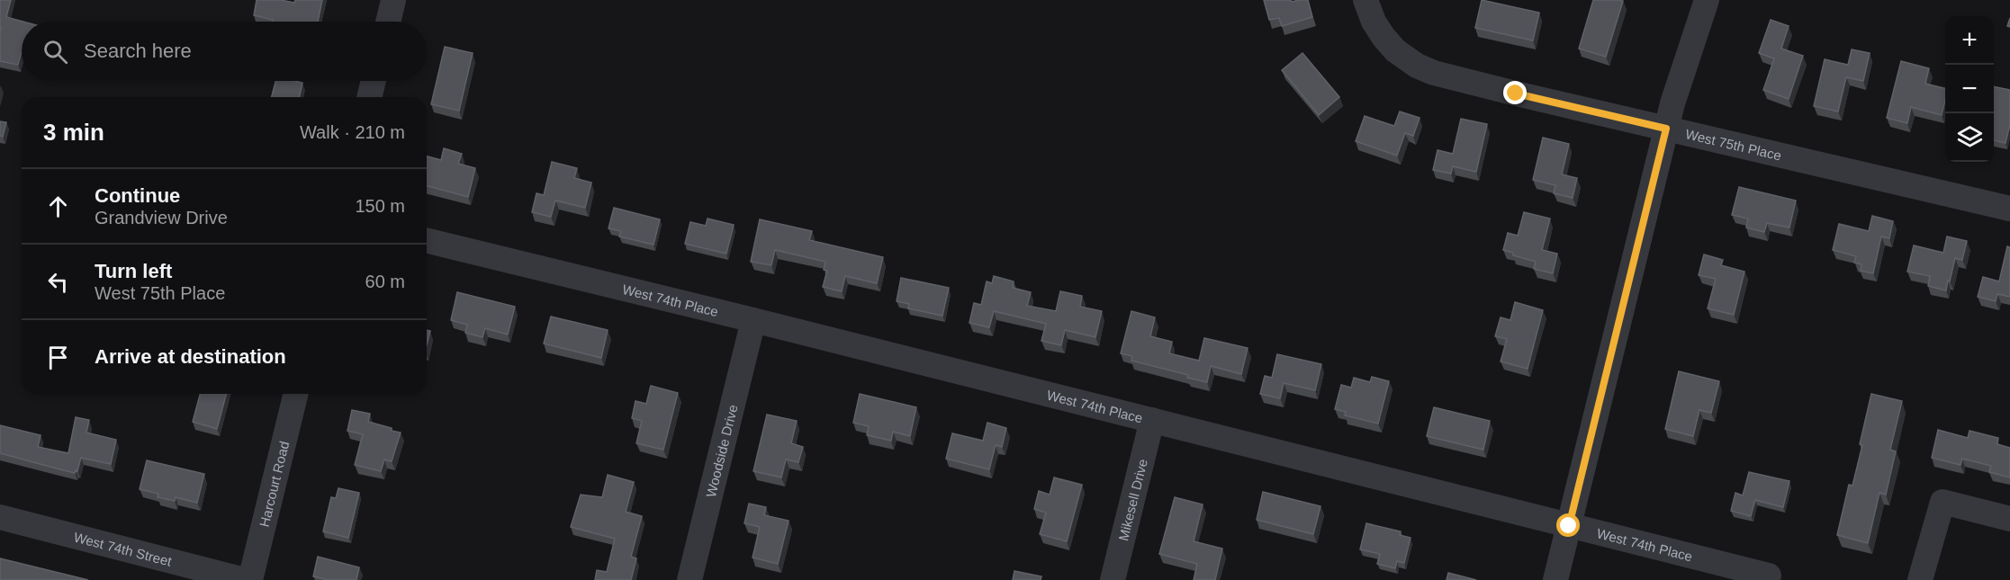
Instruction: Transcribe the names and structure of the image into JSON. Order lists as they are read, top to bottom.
{
  "streets": {
    "street": [
      "West 75th Place",
      "West 74th Place",
      "Woodside Drive",
      "Harcourt Road",
      "Mikesell Drive",
      "West 74th Street"
    ]
  },
  "crossings": [
    ["West 74th Place", "Woodside Drive"],
    ["West 74th Place", "Mikesell Drive"]
  ],
  "page": {
    "map_buttons": ["+", "−"],
    "search": "Search here",
    "heading": ["3 min", "Walk · 210 m"],
    "list": [
      ["Continue", "Grandview Drive", "150 m"],
      ["Turn left", "West 75th Place", "60 m"],
      "Arrive at destination"
    ]
  }
}
